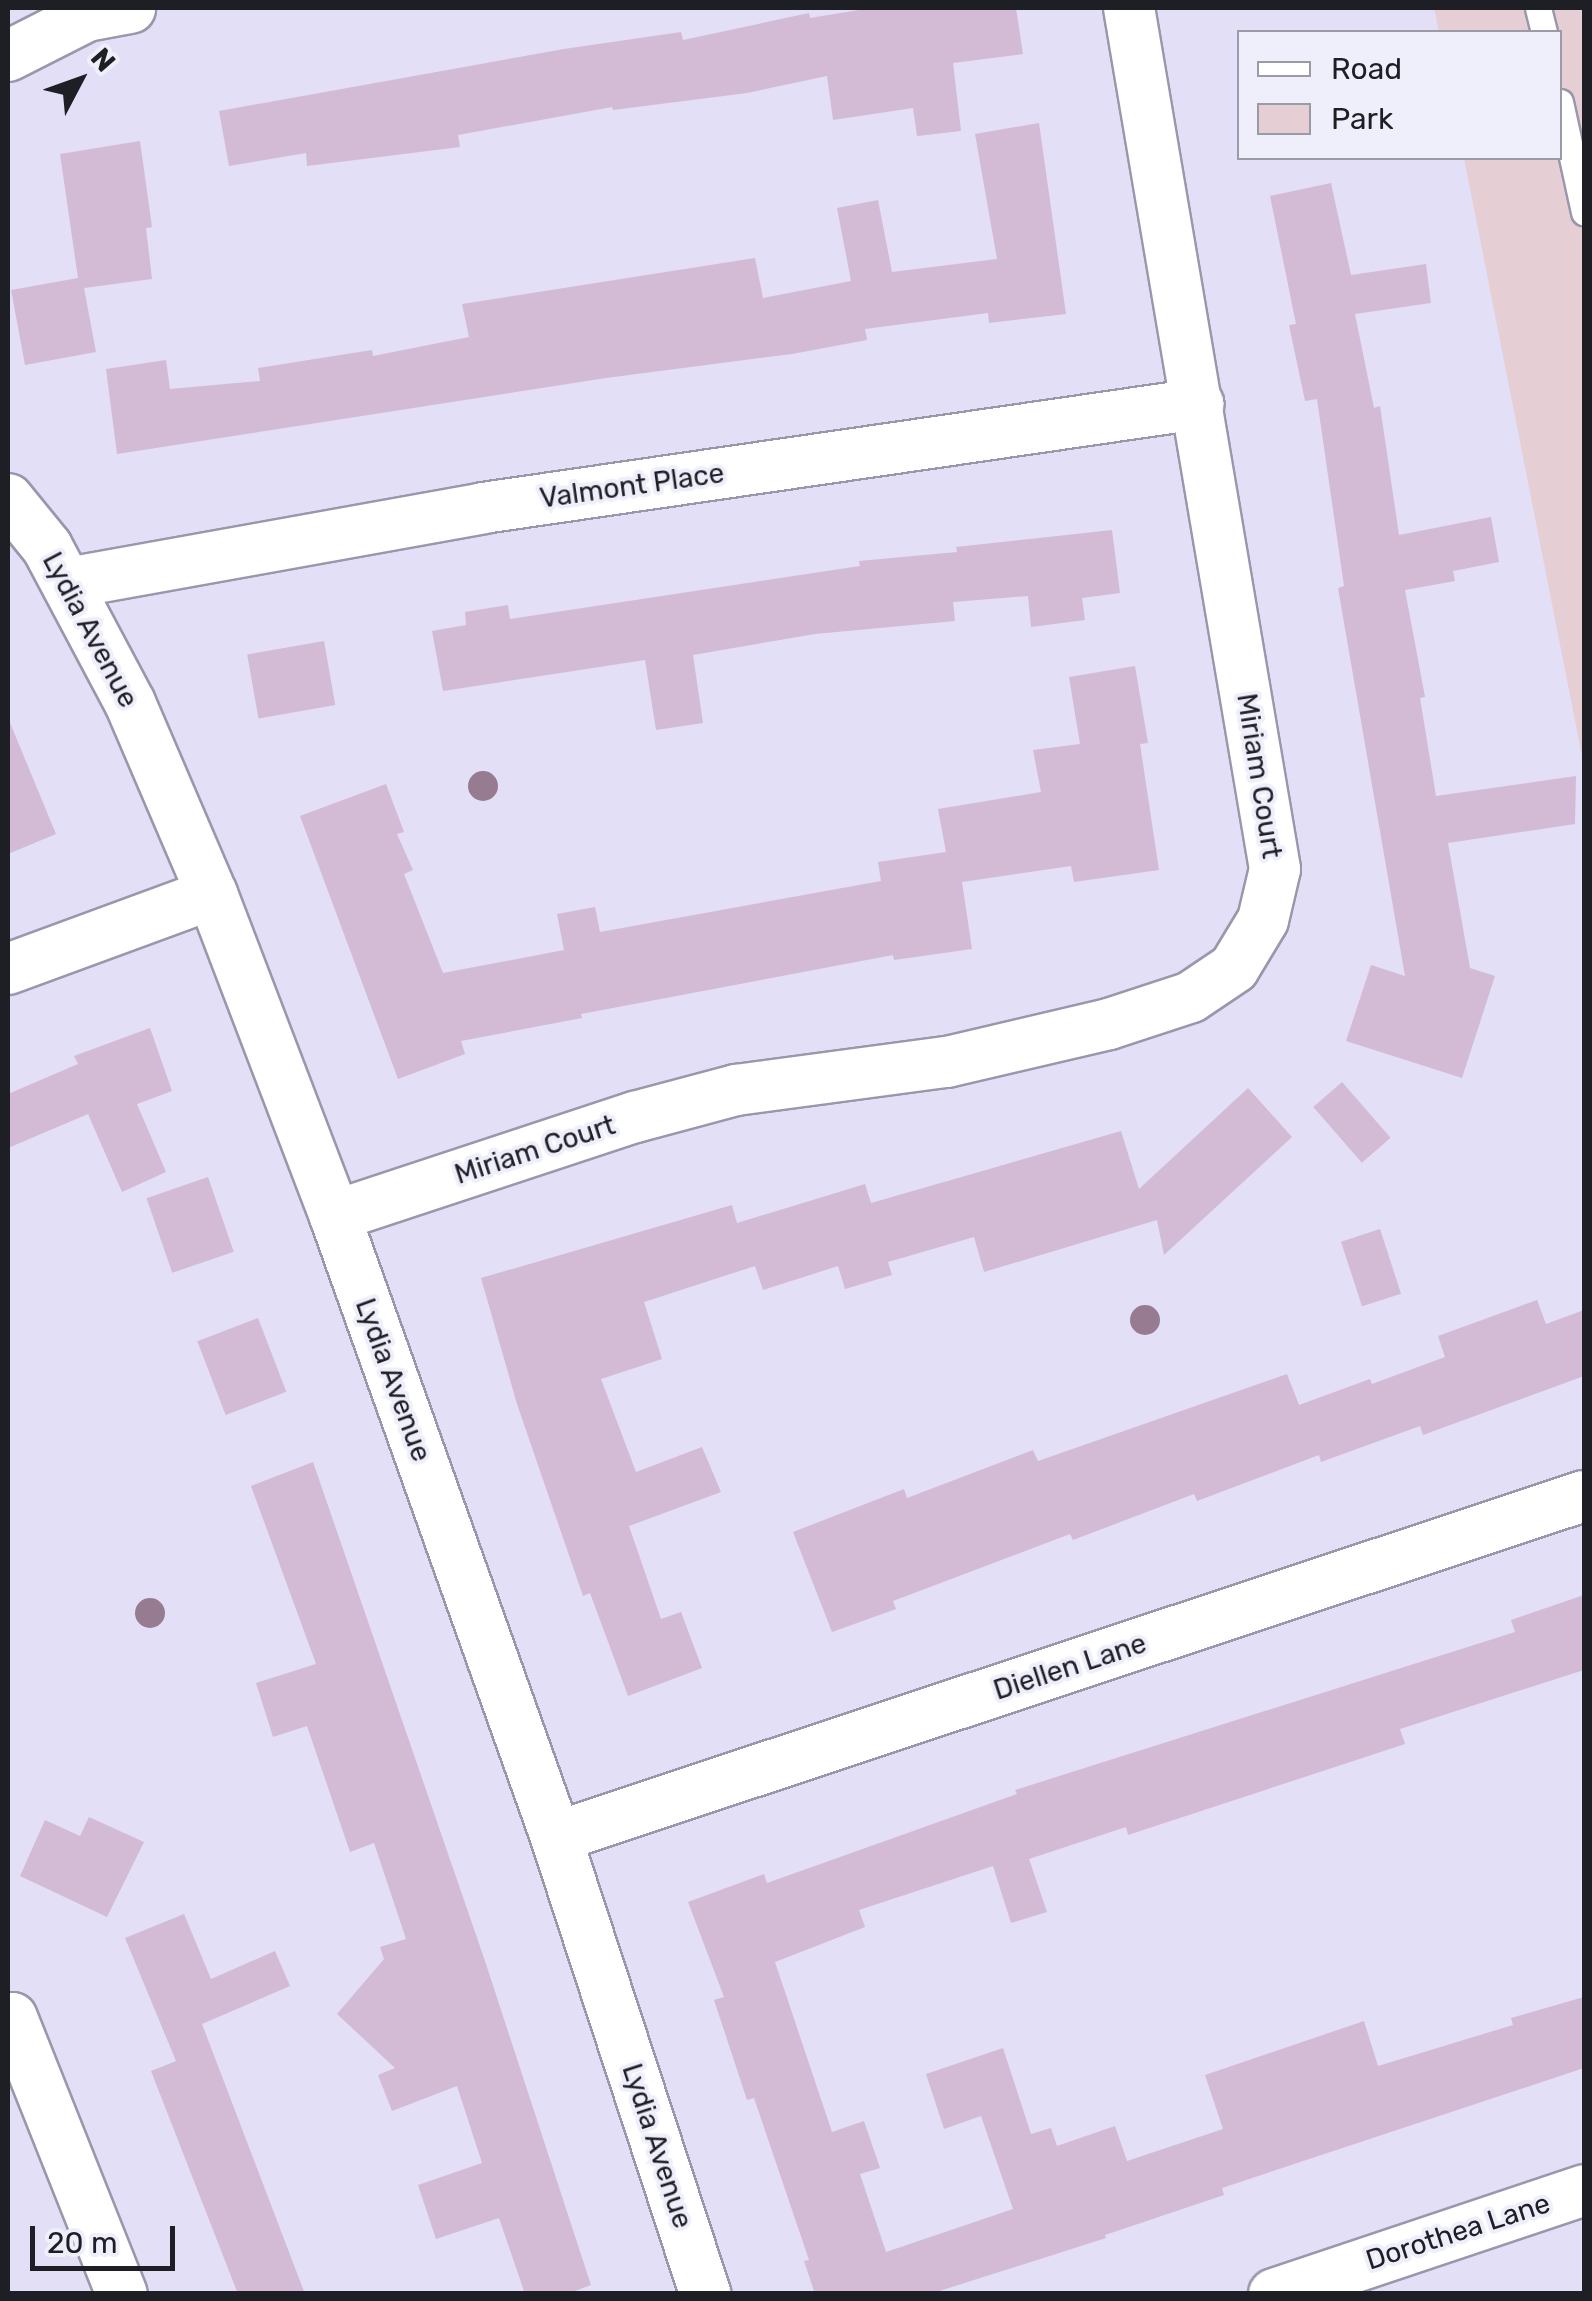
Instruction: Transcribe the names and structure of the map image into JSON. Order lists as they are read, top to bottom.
{
  "streets": {
    "street": [
      "Valmont Place",
      "Lydia Avenue",
      "Miriam Court",
      "Diellen Lane",
      "Dorothea Lane"
    ]
  },
  "crossings": [
    ["Valmont Place", "Lydia Avenue"],
    ["Valmont Place", "Miriam Court"],
    ["Lydia Avenue", "Miriam Court"],
    ["Lydia Avenue", "Diellen Lane"]
  ],
  "legend": ["Road", "Park"],
  "scale_bar": "20 m",
  "north": "top right"
}
